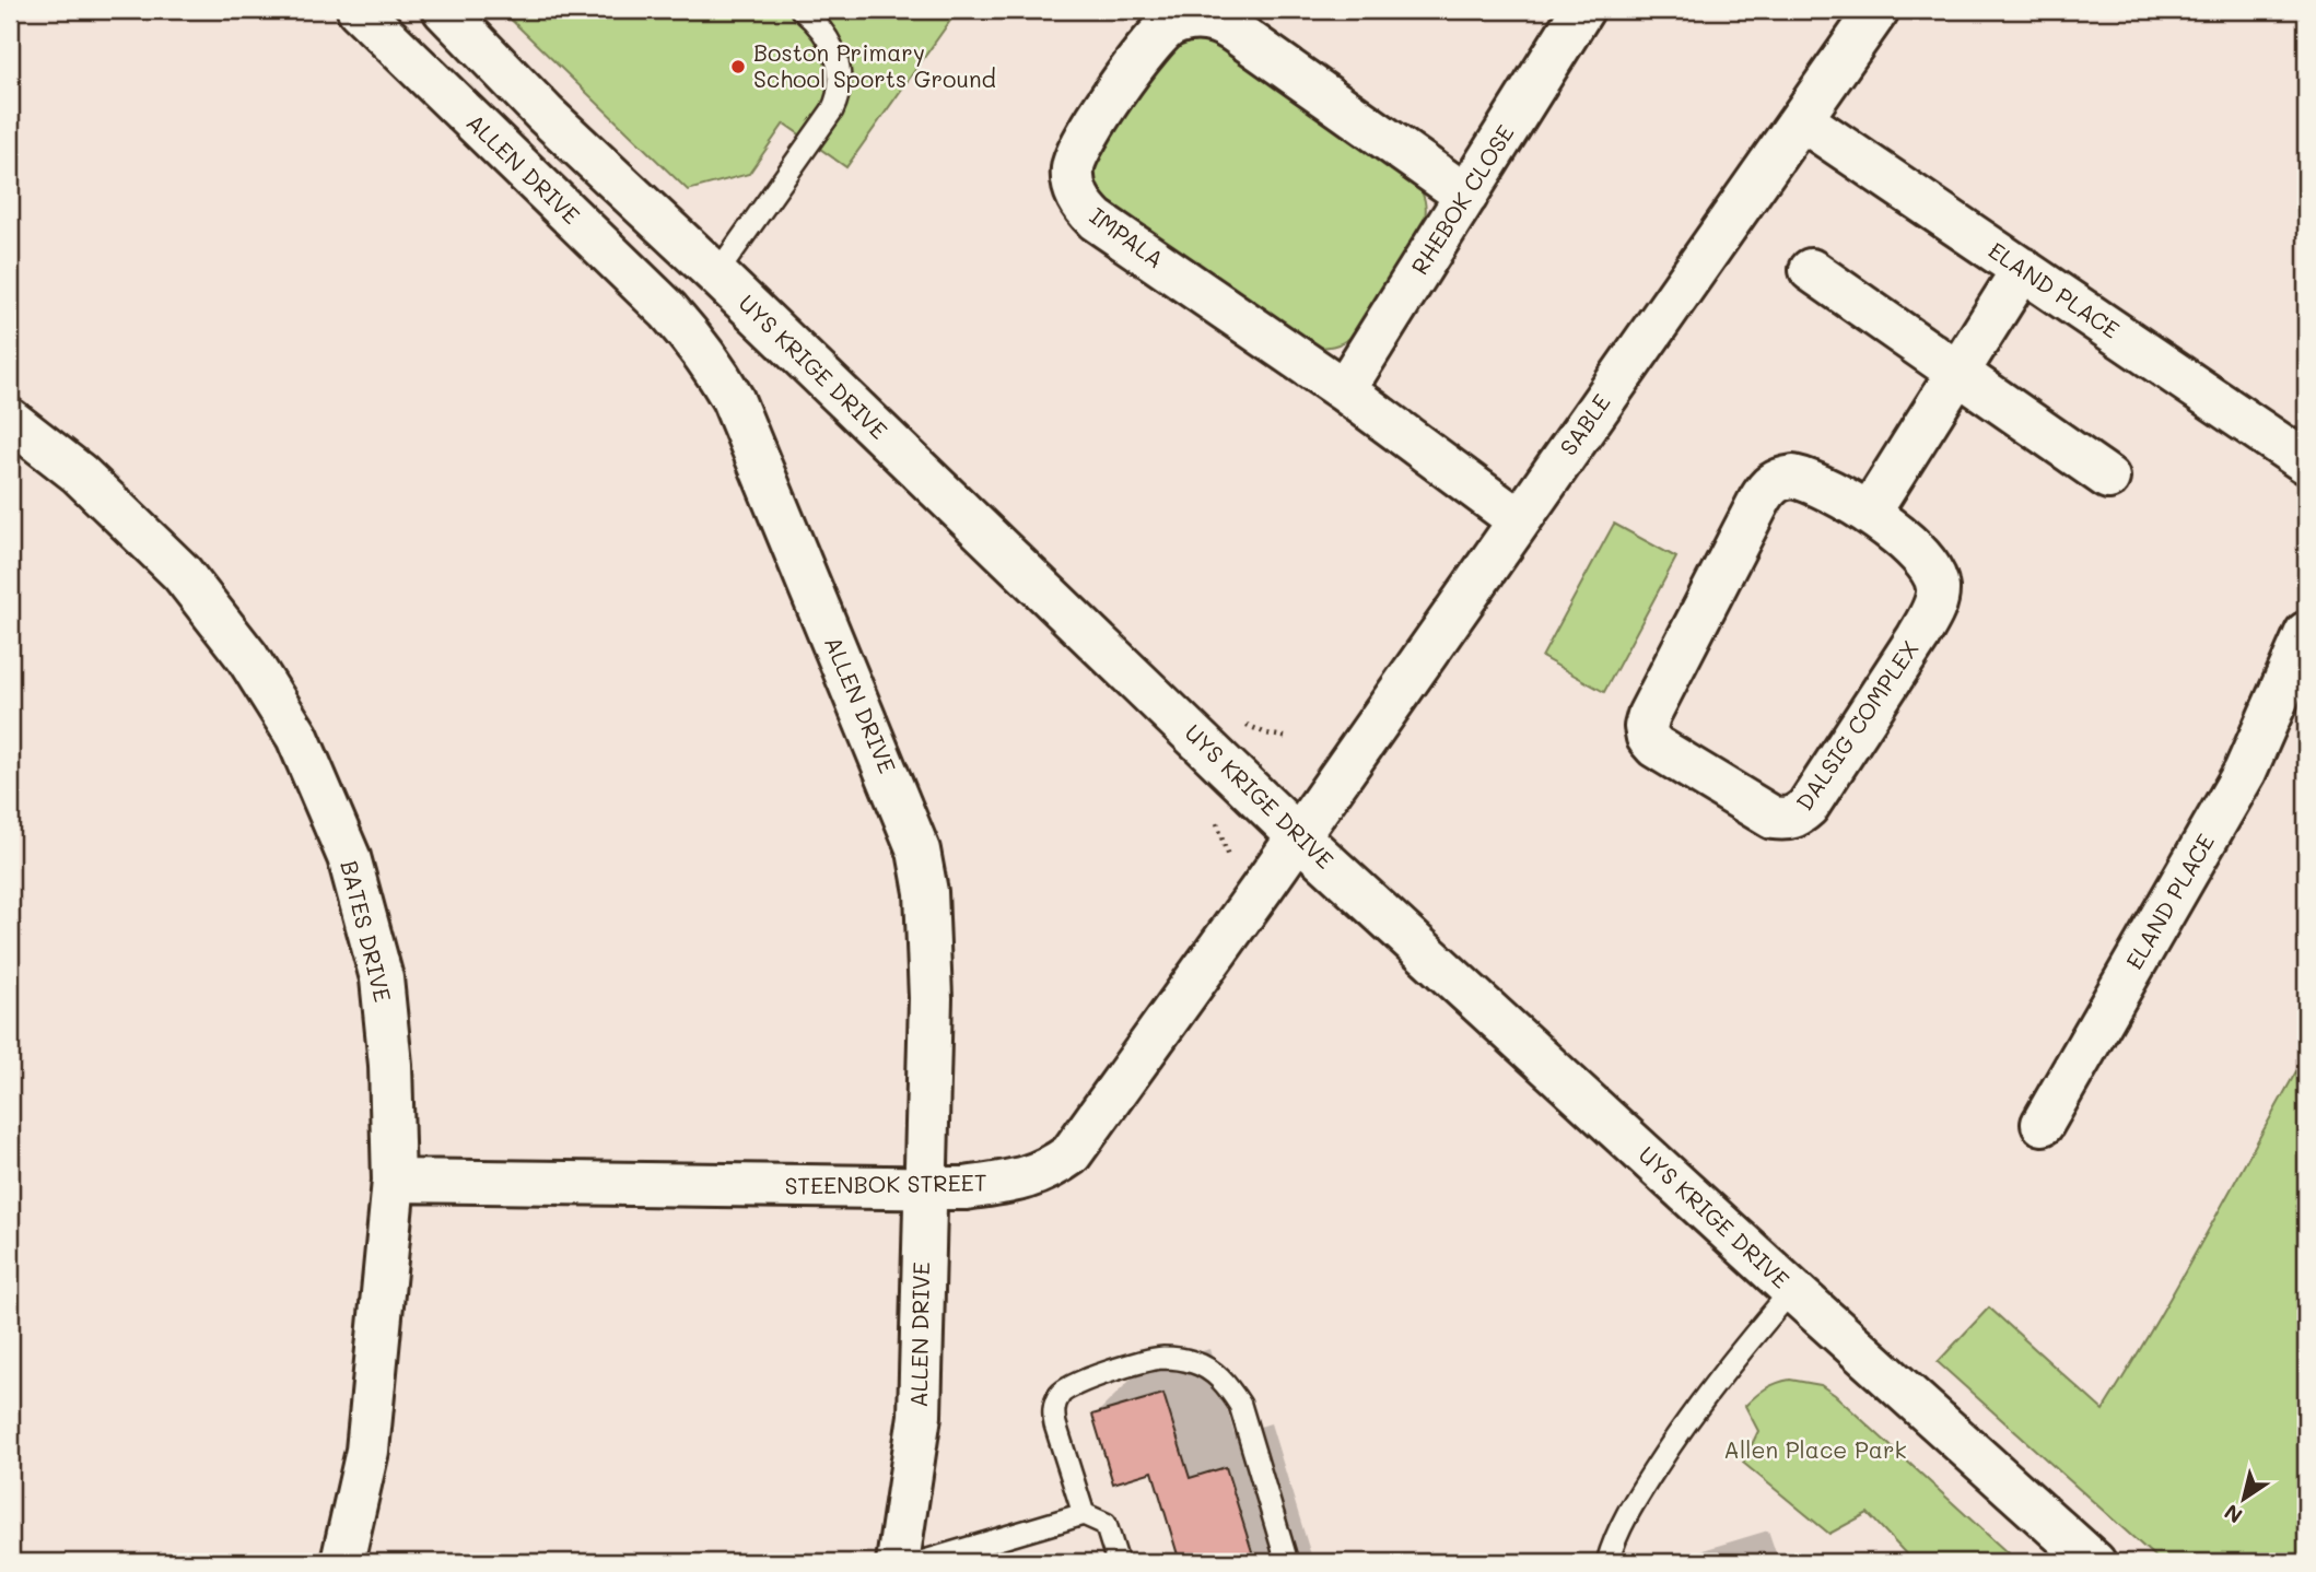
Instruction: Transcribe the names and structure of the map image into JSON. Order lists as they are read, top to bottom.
{
  "streets": {
    "street": [
      "ALLEN DRIVE",
      "RHEBOK CLOSE",
      "IMPALA",
      "ELAND PLACE",
      "UYS KRIGE DRIVE",
      "SABLE",
      "DALSIG COMPLEX",
      "BATES DRIVE",
      "STEENBOK STREET"
    ]
  },
  "crossings": [
    ["ALLEN DRIVE", "STEENBOK STREET"],
    ["RHEBOK CLOSE", "IMPALA"],
    ["IMPALA", "SABLE"],
    ["ELAND PLACE", "SABLE"],
    ["UYS KRIGE DRIVE", "SABLE"],
    ["UYS KRIGE DRIVE", "STEENBOK STREET"],
    ["SABLE", "STEENBOK STREET"],
    ["BATES DRIVE", "STEENBOK STREET"]
  ],
  "parks": ["Allen Place Park"],
  "places": ["Boston Primary School Sports Ground"],
  "north": "bottom left"
}
